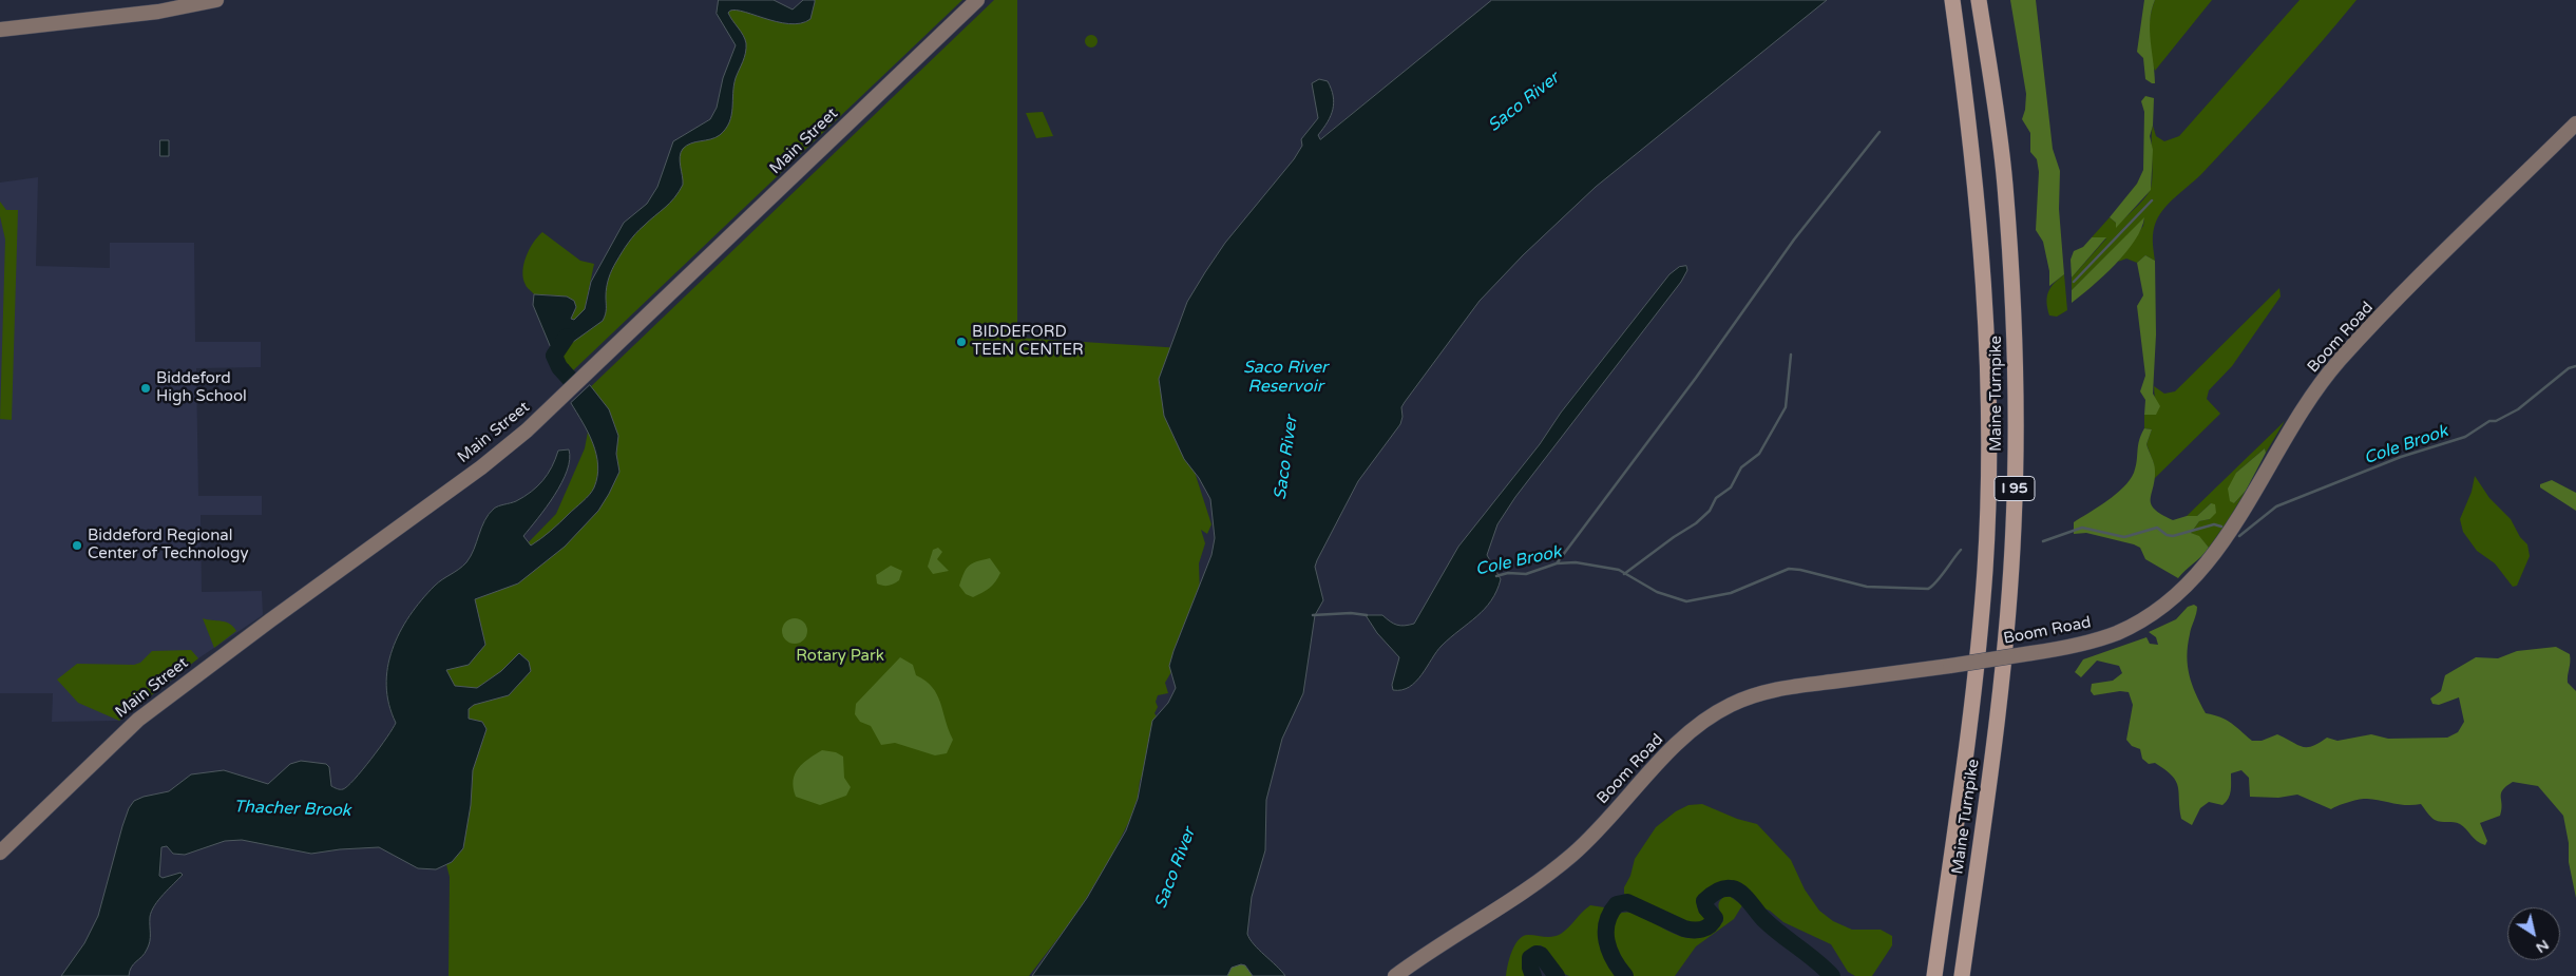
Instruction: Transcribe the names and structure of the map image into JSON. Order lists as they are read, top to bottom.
{
  "streets": {
    "highway": ["Maine Turnpike", "I 95"],
    "street": ["Main Street", "Boom Road"]
  },
  "water": [
    "Saco River",
    "Saco River Reservoir",
    "Cole Brook",
    "Thacher Brook"
  ],
  "parks": ["Rotary Park"],
  "places": ["BIDDEFORD TEEN CENTER", "Biddeford High School", "Biddeford Regional Center of Technology"],
  "north": "bottom right"
}
